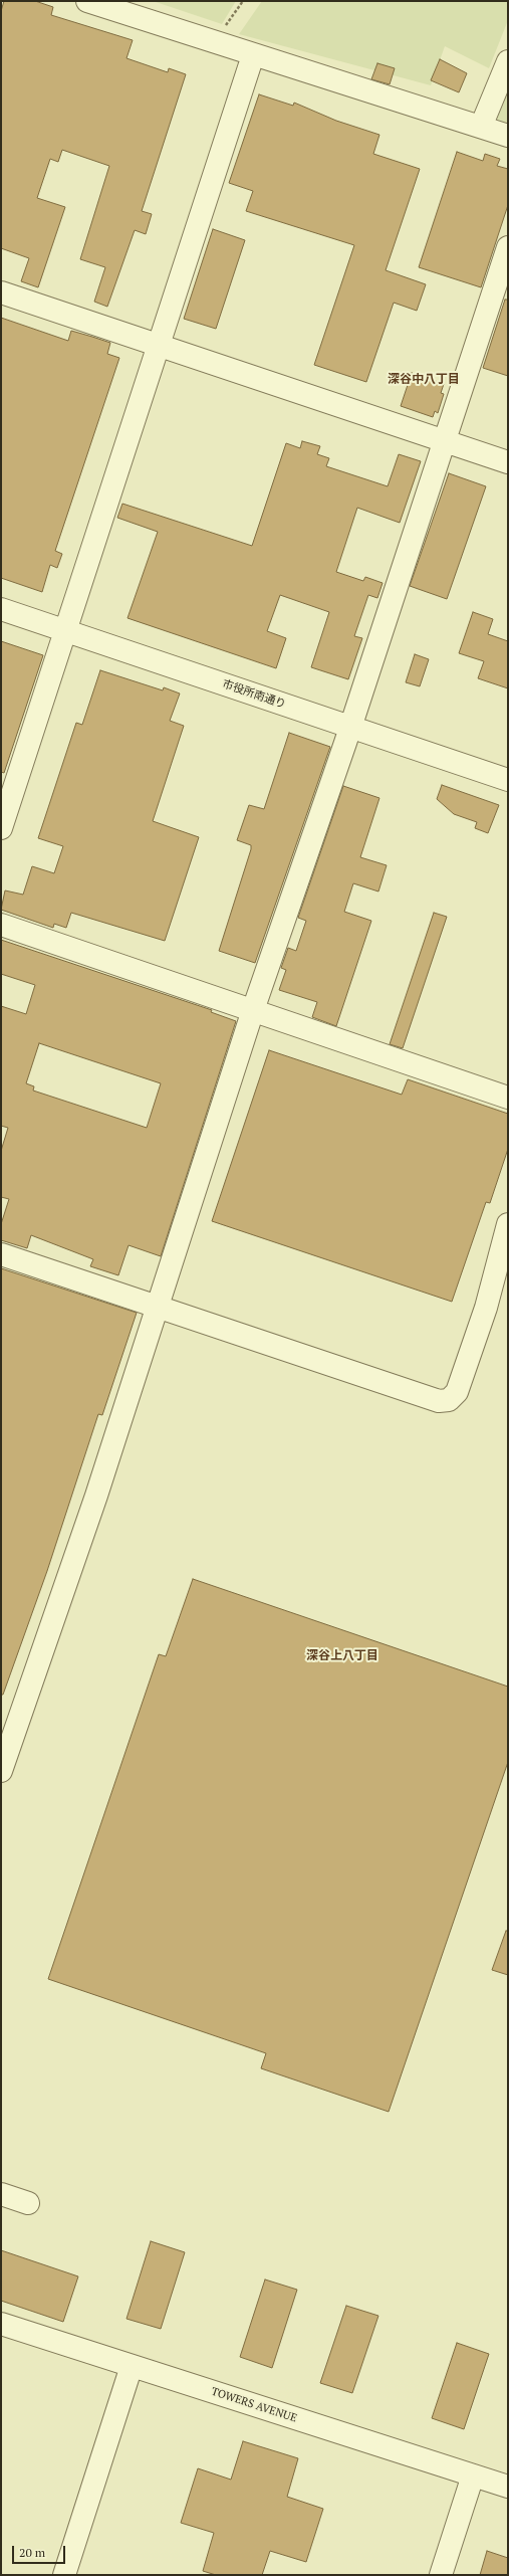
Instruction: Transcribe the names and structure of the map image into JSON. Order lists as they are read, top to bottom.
{
  "streets": {
    "street": ["市役所南通り", "TOWERS AVENUE"]
  },
  "districts": ["深谷中八丁目", "深谷上八丁目"],
  "scale_bar": "20 m"
}
